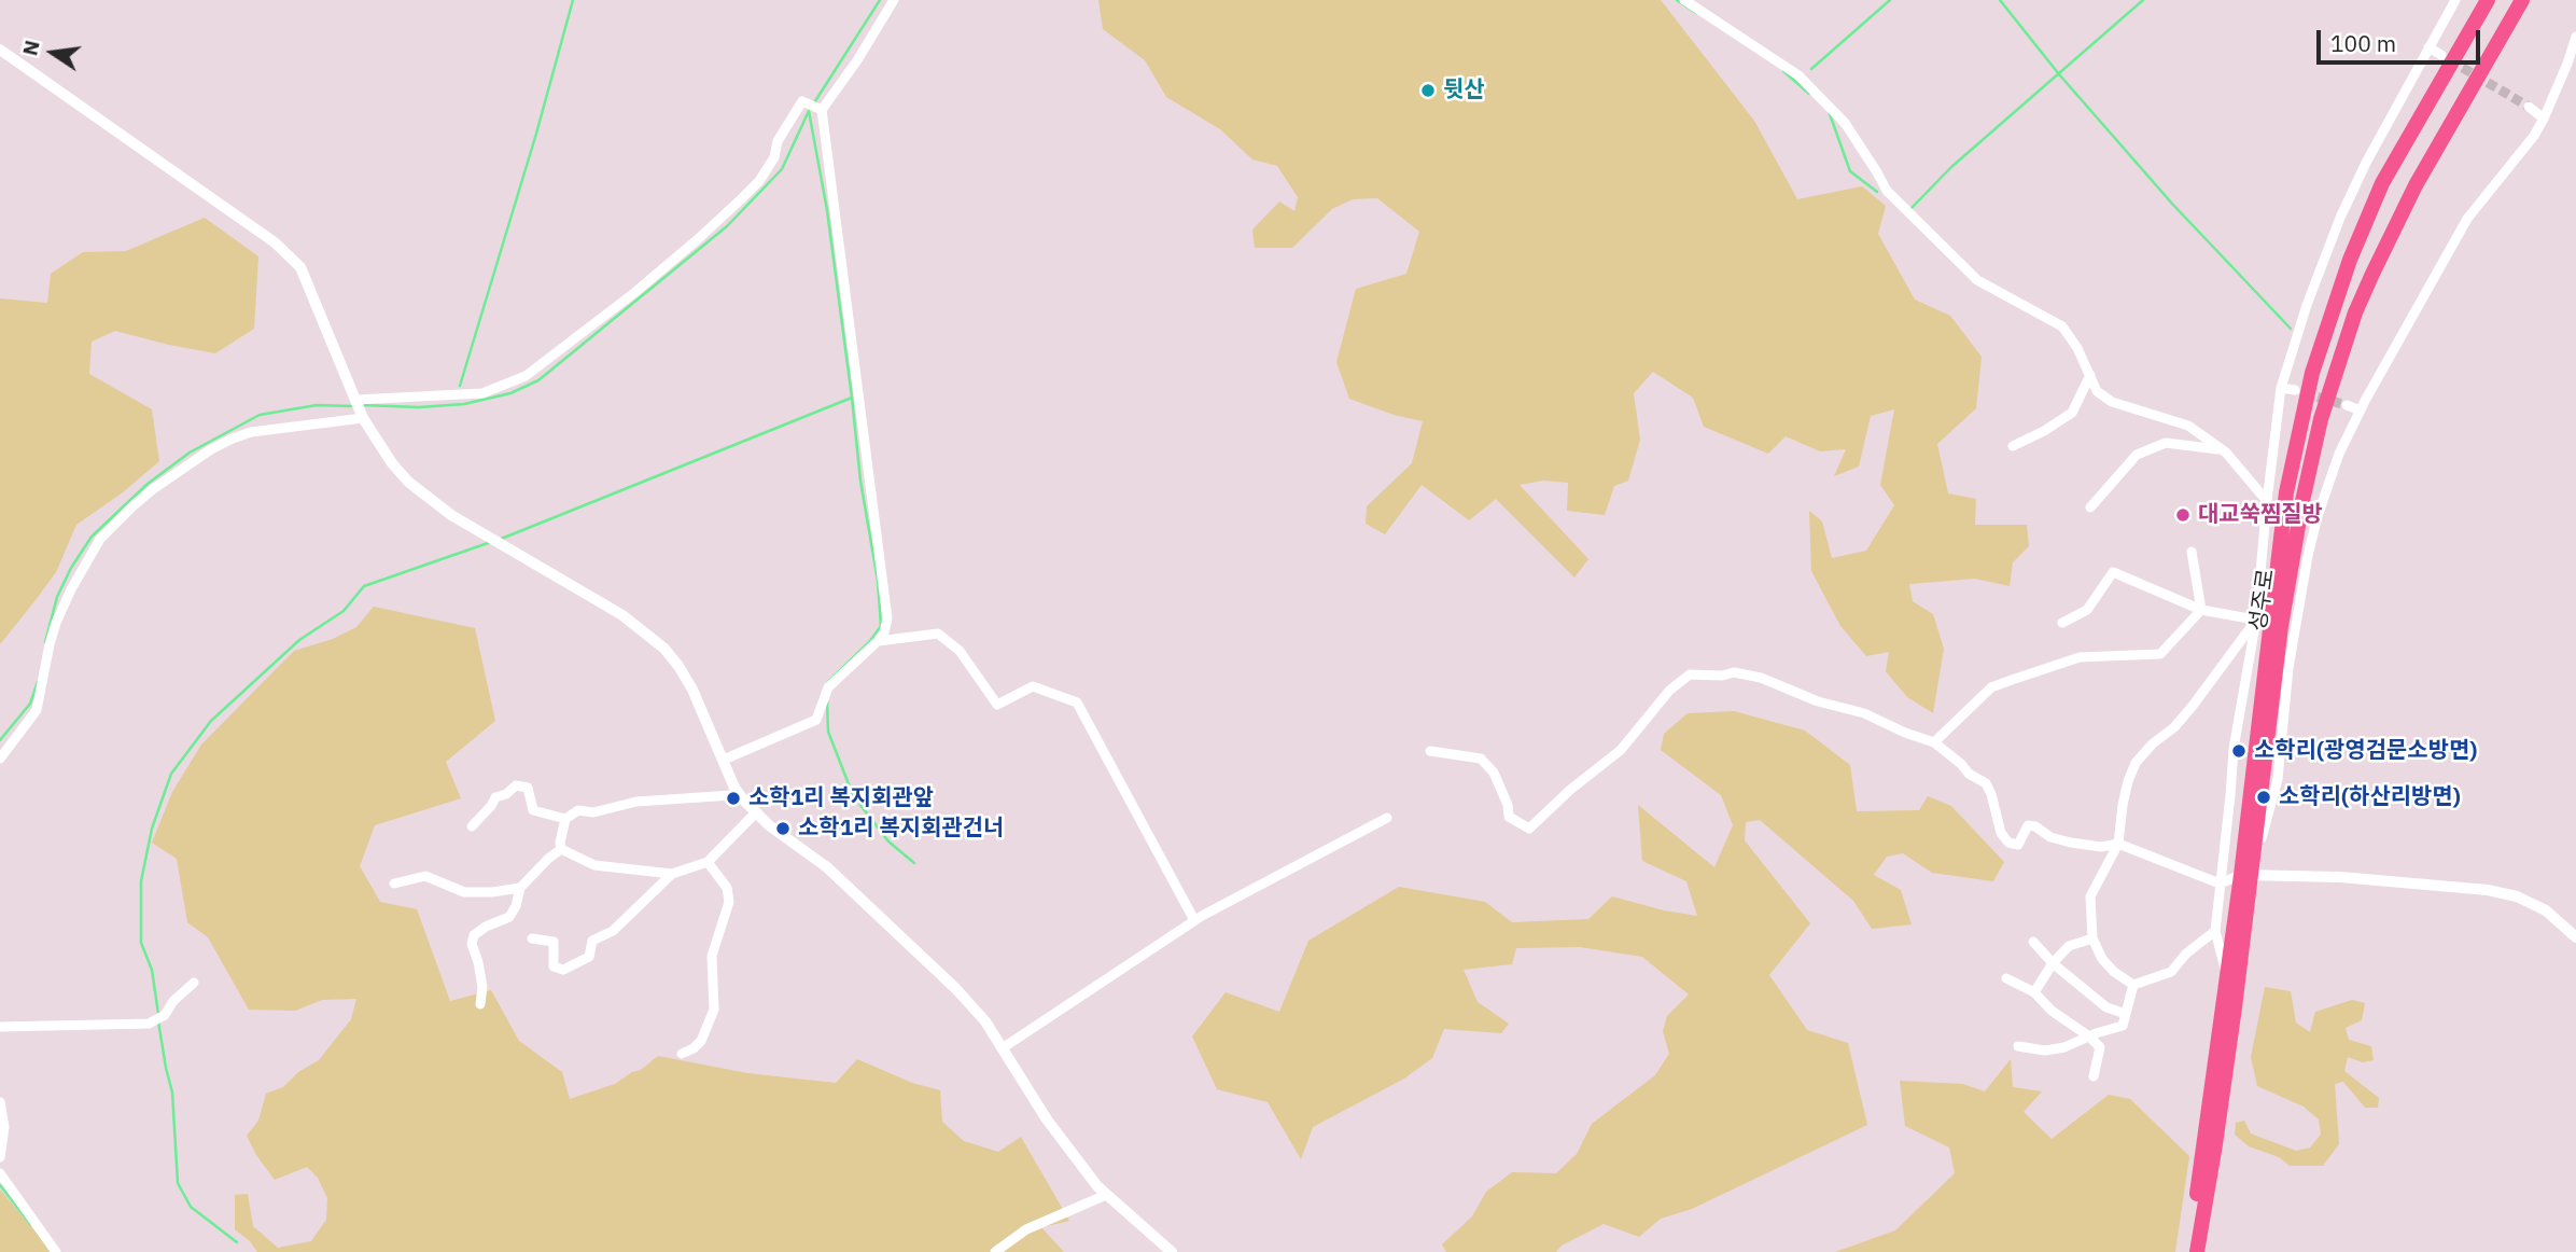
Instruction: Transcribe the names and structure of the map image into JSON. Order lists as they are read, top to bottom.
{
  "streets": {
    "highway": ["성주로"]
  },
  "places": [
    "뒷산",
    "대교쑥찜질방",
    "소학리(광영검문소방면)",
    "소학리(하산리방면)",
    "소학1리 복지회관앞",
    "소학1리 복지회관건너"
  ],
  "scale_bar": "100 m",
  "north": "left"
}
